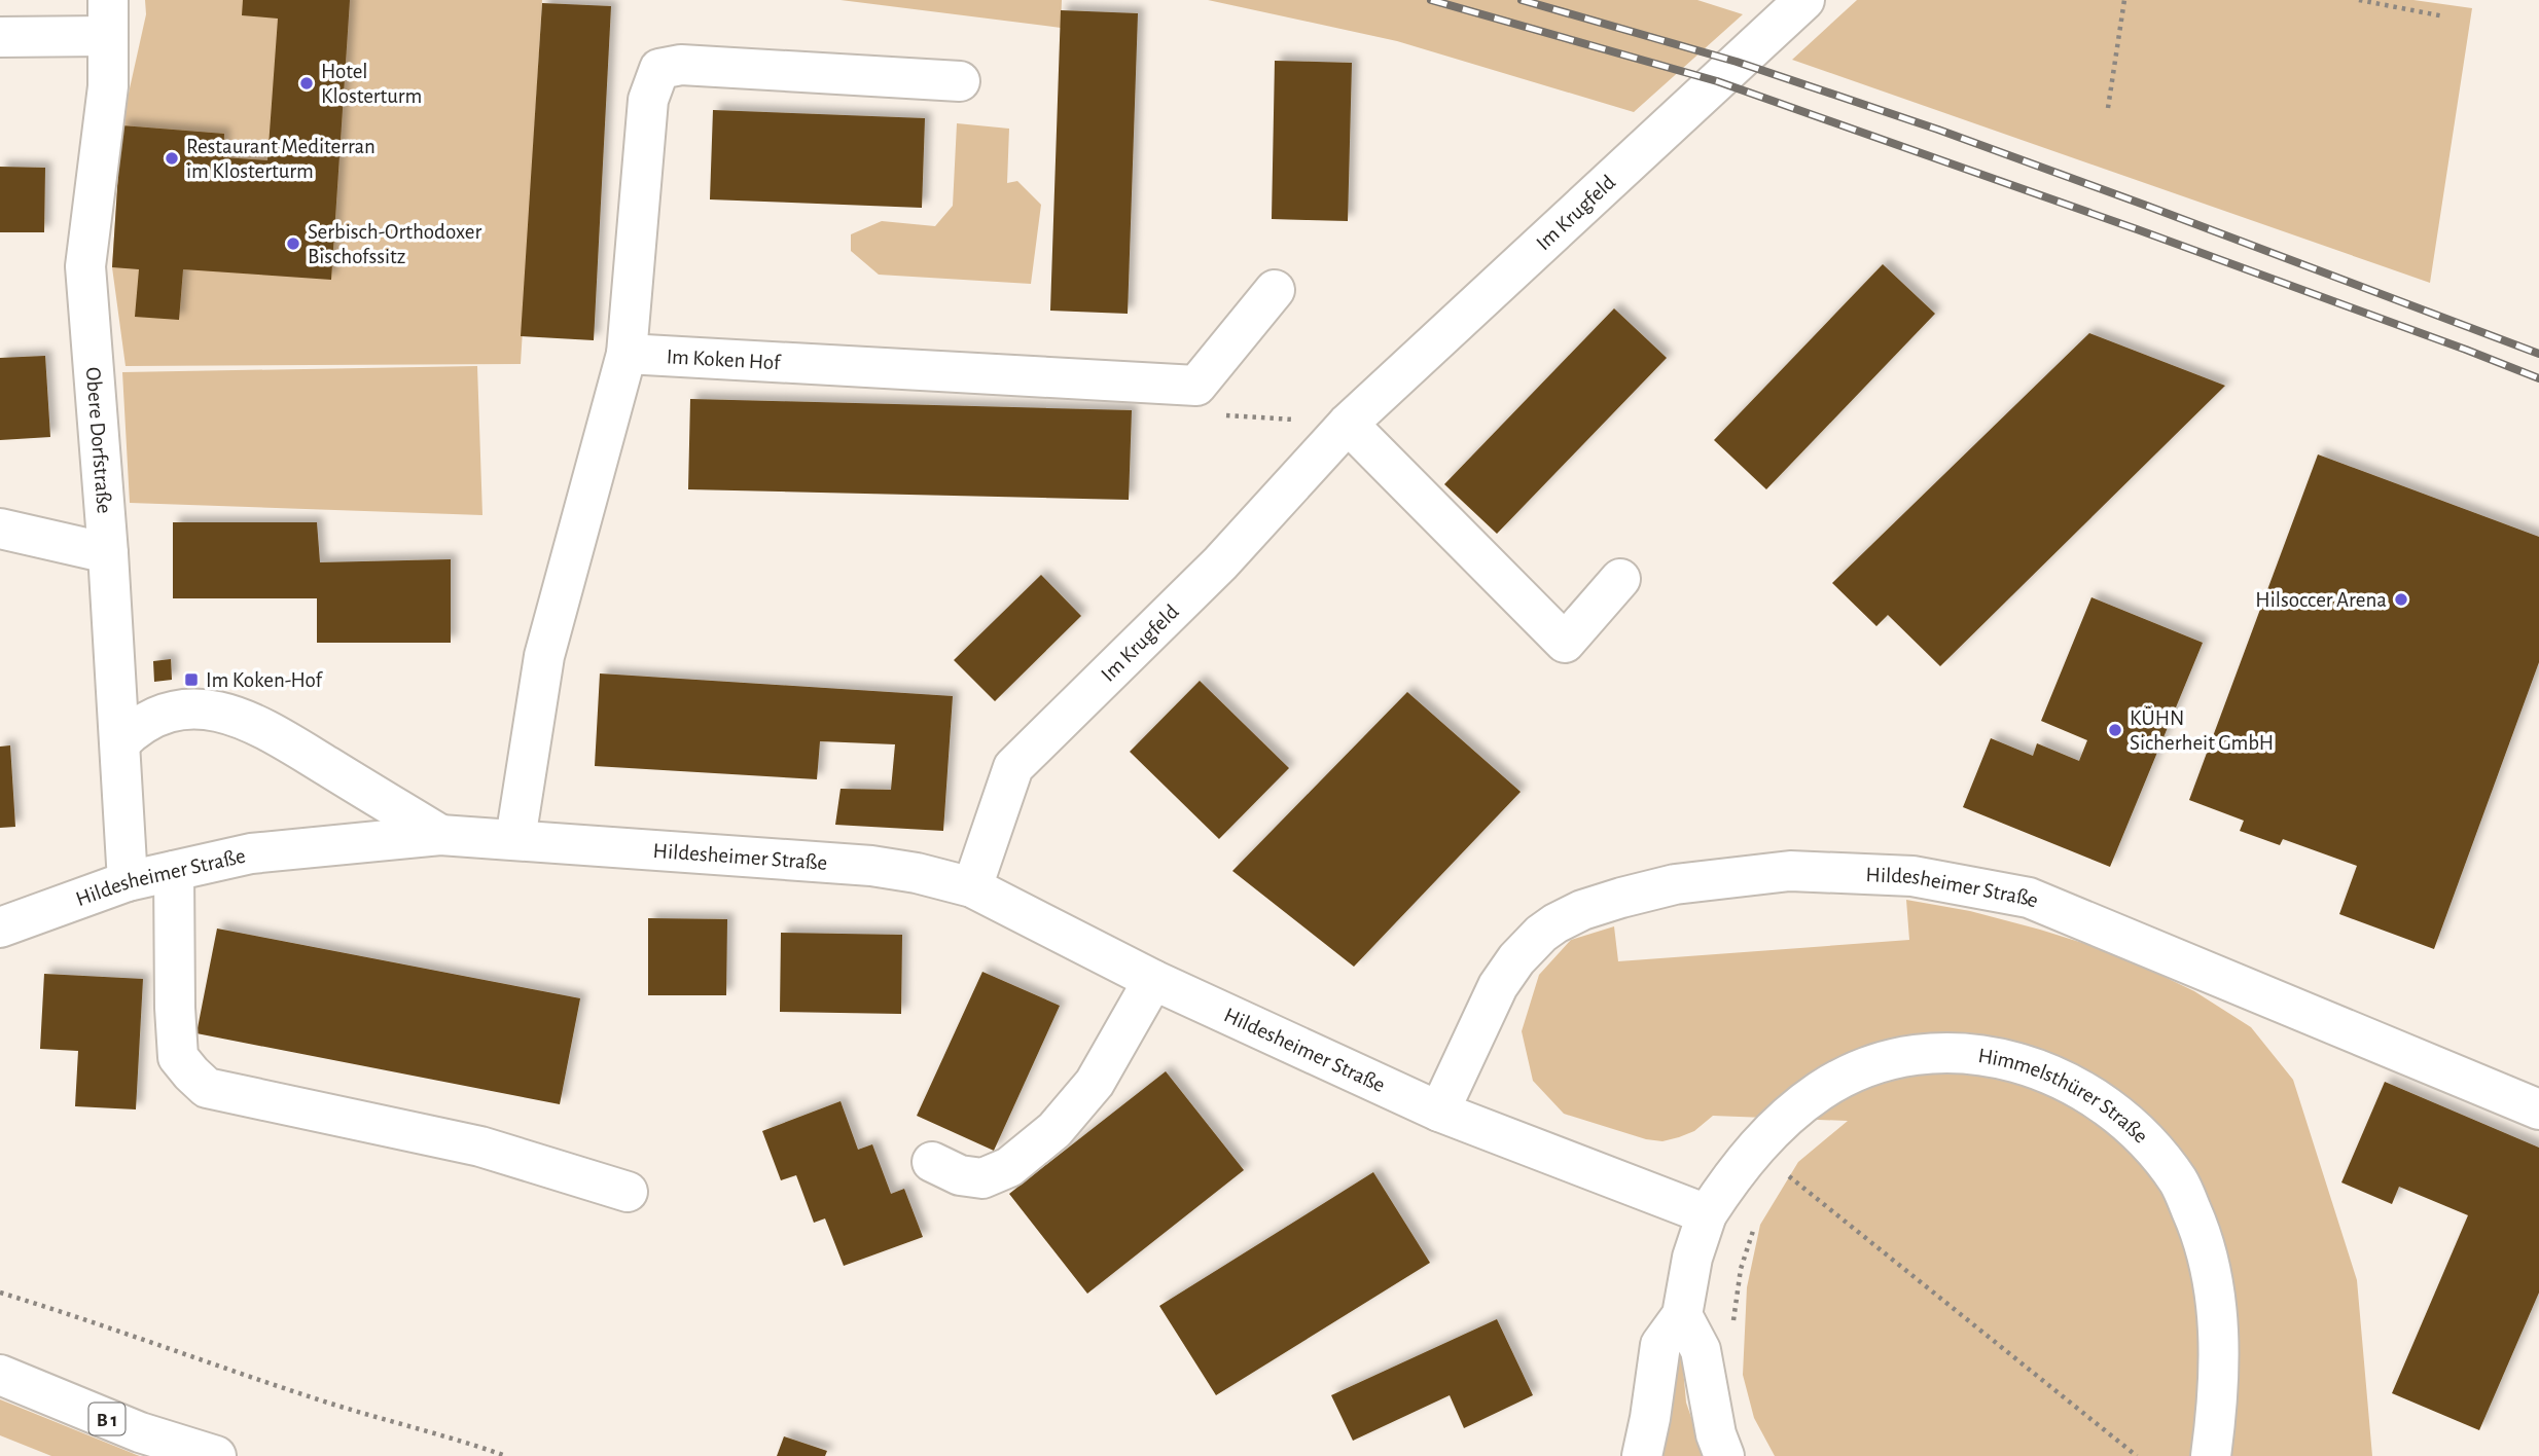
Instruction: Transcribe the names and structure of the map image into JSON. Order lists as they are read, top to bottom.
{
  "streets": {
    "main road": [
      "Im Krugfeld",
      "Im Koken Hof",
      "Obere Dorfstraße",
      "Hildesheimer Straße",
      "Himmelsthürer Straße",
      "B 1"
    ]
  },
  "crossings": [
    ["Im Krugfeld", "Hildesheimer Straße"],
    ["Obere Dorfstraße", "Hildesheimer Straße"],
    ["Hildesheimer Straße", "Himmelsthürer Straße"]
  ],
  "places": {
    "other": [
      "Hotel Klosterturm",
      "Restaurant Mediterran im Klosterturm",
      "Serbisch-Orthodoxer Bischofssitz",
      "Hilsoccer Arena",
      "KÜHN Sicherheit GmbH"
    ],
    "transit": ["Im Koken-Hof"]
  }
}
